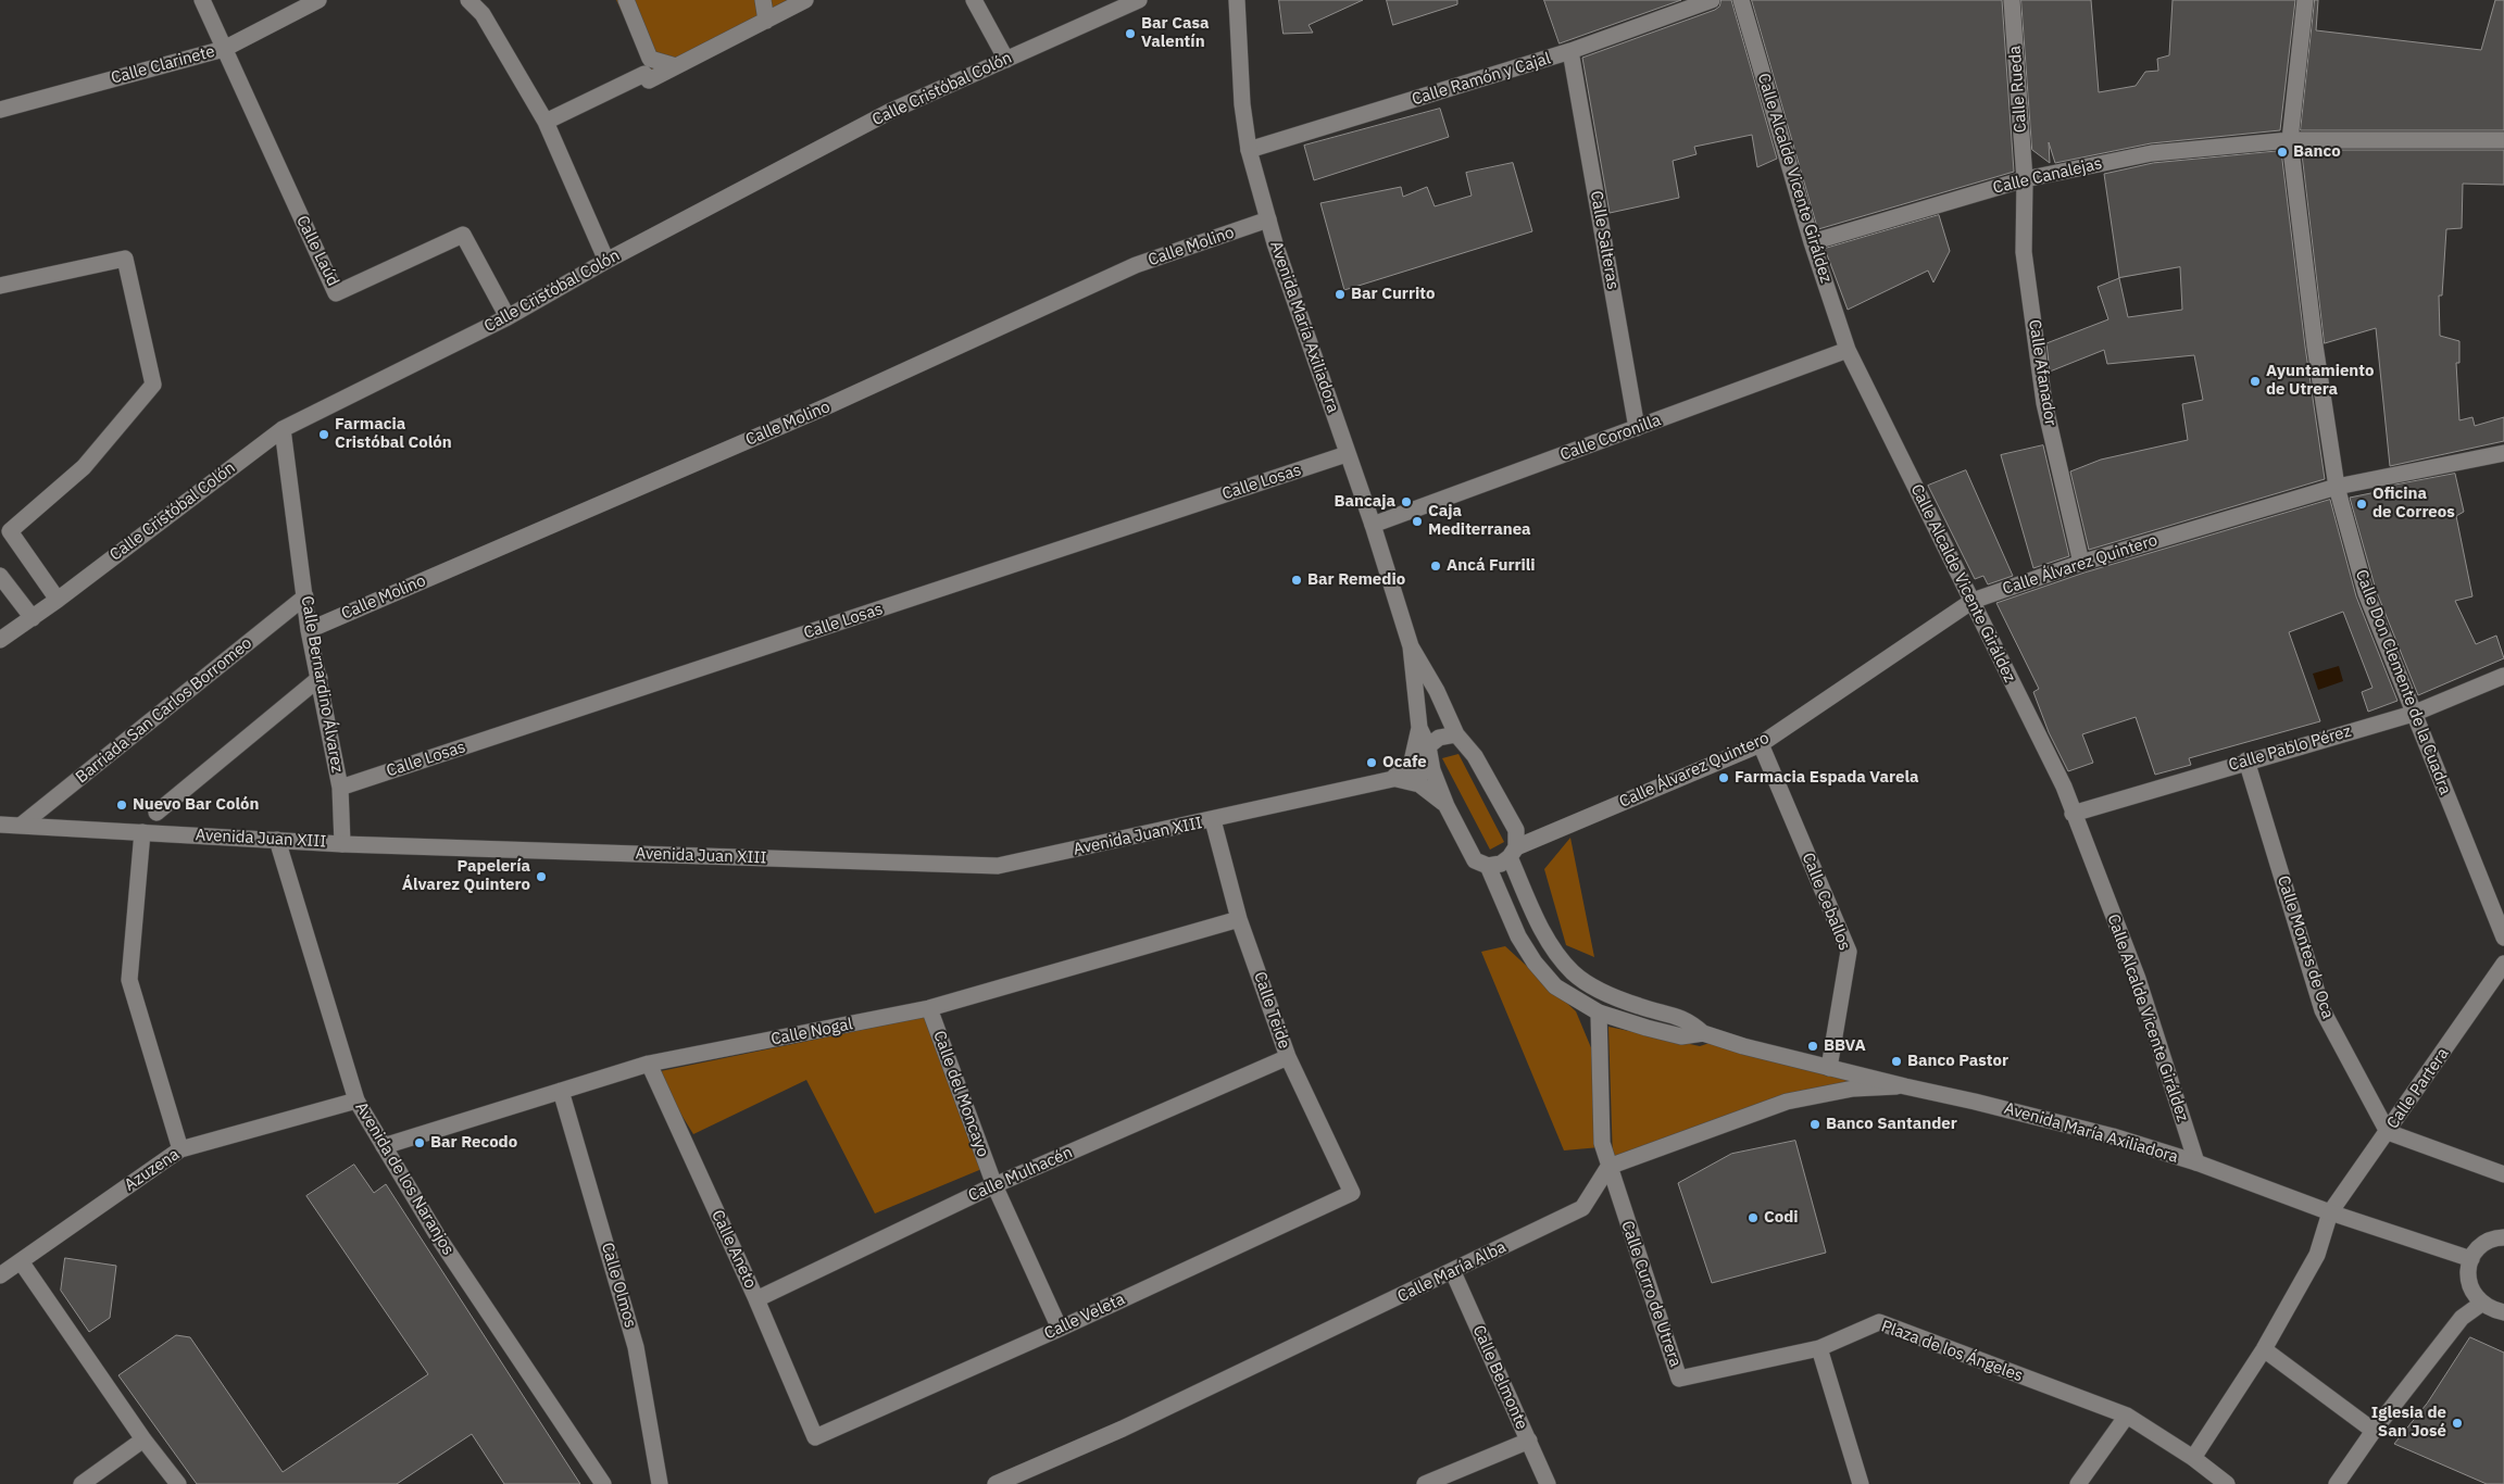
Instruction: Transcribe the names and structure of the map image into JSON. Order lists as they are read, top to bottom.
{
  "streets": {
    "street": [
      "Calle Clarinete",
      "Calle Ramón y Cajal",
      "Calle Cristóbal Colón",
      "Calle Rueda",
      "Calle Canalejas",
      "Calle Alcalde Vicente Giráldez",
      "Calle Salteras",
      "Calle Molino",
      "Calle Laúd",
      "Avenida María Axiliadora",
      "Calle Afanador",
      "Calle Coronilla",
      "Calle Losas",
      "Calle Álvarez Quintero",
      "Calle Don Clemente de la Cuadra",
      "Calle Bernardino Álvarez",
      "Barriada San Carlos Borromeo",
      "Calle Pablo Pérez",
      "Avenida Juan XIII",
      "Calle Ceballos",
      "Calle Montes de Oca",
      "Calle Teide",
      "Calle Nogal",
      "Calle Partera",
      "Calle del Moncayo",
      "Azuzena",
      "Calle Mulhacén",
      "Avenida de los Naranjos",
      "Calle Aneto",
      "Calle María Alba",
      "Calle Olmos",
      "Calle Curro de Utrera",
      "Calle Veleta",
      "Plaza de los Ángeles",
      "Calle Belmonte"
    ]
  },
  "crossings": [
    ["Calle Clarinete", "Calle Laúd"],
    ["Calle Ramón y Cajal", "Calle Salteras"],
    ["Calle Ramón y Cajal", "Avenida María Axiliadora"],
    ["Calle Cristóbal Colón", "Calle Laúd"],
    ["Calle Cristóbal Colón", "Calle Bernardino Álvarez"],
    ["Calle Rueda", "Calle Canalejas"],
    ["Calle Rueda", "Calle Afanador"],
    ["Calle Canalejas", "Calle Alcalde Vicente Giráldez"],
    ["Calle Canalejas", "Calle Afanador"],
    ["Calle Canalejas", "Calle Don Clemente de la Cuadra"],
    ["Calle Alcalde Vicente Giráldez", "Avenida María Axiliadora"],
    ["Calle Alcalde Vicente Giráldez", "Calle Coronilla"],
    ["Calle Alcalde Vicente Giráldez", "Calle Álvarez Quintero"],
    ["Calle Alcalde Vicente Giráldez", "Calle Pablo Pérez"],
    ["Calle Salteras", "Calle Coronilla"],
    ["Calle Molino", "Avenida María Axiliadora"],
    ["Calle Molino", "Calle Bernardino Álvarez"],
    ["Avenida María Axiliadora", "Calle Coronilla"],
    ["Avenida María Axiliadora", "Calle Losas"],
    ["Avenida María Axiliadora", "Calle Álvarez Quintero"],
    ["Avenida María Axiliadora", "Avenida Juan XIII"],
    ["Avenida María Axiliadora", "Calle Ceballos"],
    ["Avenida María Axiliadora", "Calle Partera"],
    ["Calle Afanador", "Calle Álvarez Quintero"],
    ["Calle Losas", "Calle Bernardino Álvarez"],
    ["Calle Álvarez Quintero", "Calle Don Clemente de la Cuadra"],
    ["Calle Álvarez Quintero", "Calle Ceballos"],
    ["Calle Don Clemente de la Cuadra", "Calle Pablo Pérez"],
    ["Calle Bernardino Álvarez", "Barriada San Carlos Borromeo"],
    ["Calle Bernardino Álvarez", "Avenida Juan XIII"],
    ["Barriada San Carlos Borromeo", "Avenida Juan XIII"],
    ["Calle Pablo Pérez", "Calle Montes de Oca"],
    ["Avenida Juan XIII", "Calle Teide"],
    ["Avenida Juan XIII", "Avenida de los Naranjos"],
    ["Calle Montes de Oca", "Calle Partera"],
    ["Calle Teide", "Calle Nogal"],
    ["Calle Teide", "Calle Mulhacén"],
    ["Calle Teide", "Calle Veleta"],
    ["Calle Nogal", "Calle del Moncayo"],
    ["Calle Nogal", "Avenida de los Naranjos"],
    ["Calle Nogal", "Calle Aneto"],
    ["Calle Nogal", "Calle Olmos"],
    ["Calle Partera", "Plaza de los Ángeles"],
    ["Calle del Moncayo", "Calle Mulhacén"],
    ["Calle del Moncayo", "Calle Veleta"],
    ["Azuzena", "Avenida de los Naranjos"],
    ["Calle Mulhacén", "Calle Aneto"],
    ["Calle Aneto", "Calle Veleta"],
    ["Calle María Alba", "Calle Curro de Utrera"],
    ["Calle María Alba", "Calle Belmonte"],
    ["Calle Curro de Utrera", "Plaza de los Ángeles"]
  ],
  "places": [
    "Bar Casa Valentín",
    "Banco",
    "Bar Currito",
    "Ayuntamiento de Utrera",
    "Farmacia Cristóbal Colón",
    "Bancaja",
    "Oficina de Correos",
    "Caja Mediterranea",
    "Ancá Furrili",
    "Bar Remedio",
    "Ocafe",
    "Farmacia Espada Varela",
    "Nuevo Bar Colón",
    "Papelería Álvarez Quintero",
    "BBVA",
    "Banco Pastor",
    "Banco Santander",
    "Bar Recodo",
    "Codi",
    "Iglesia de San José"
  ]
}
